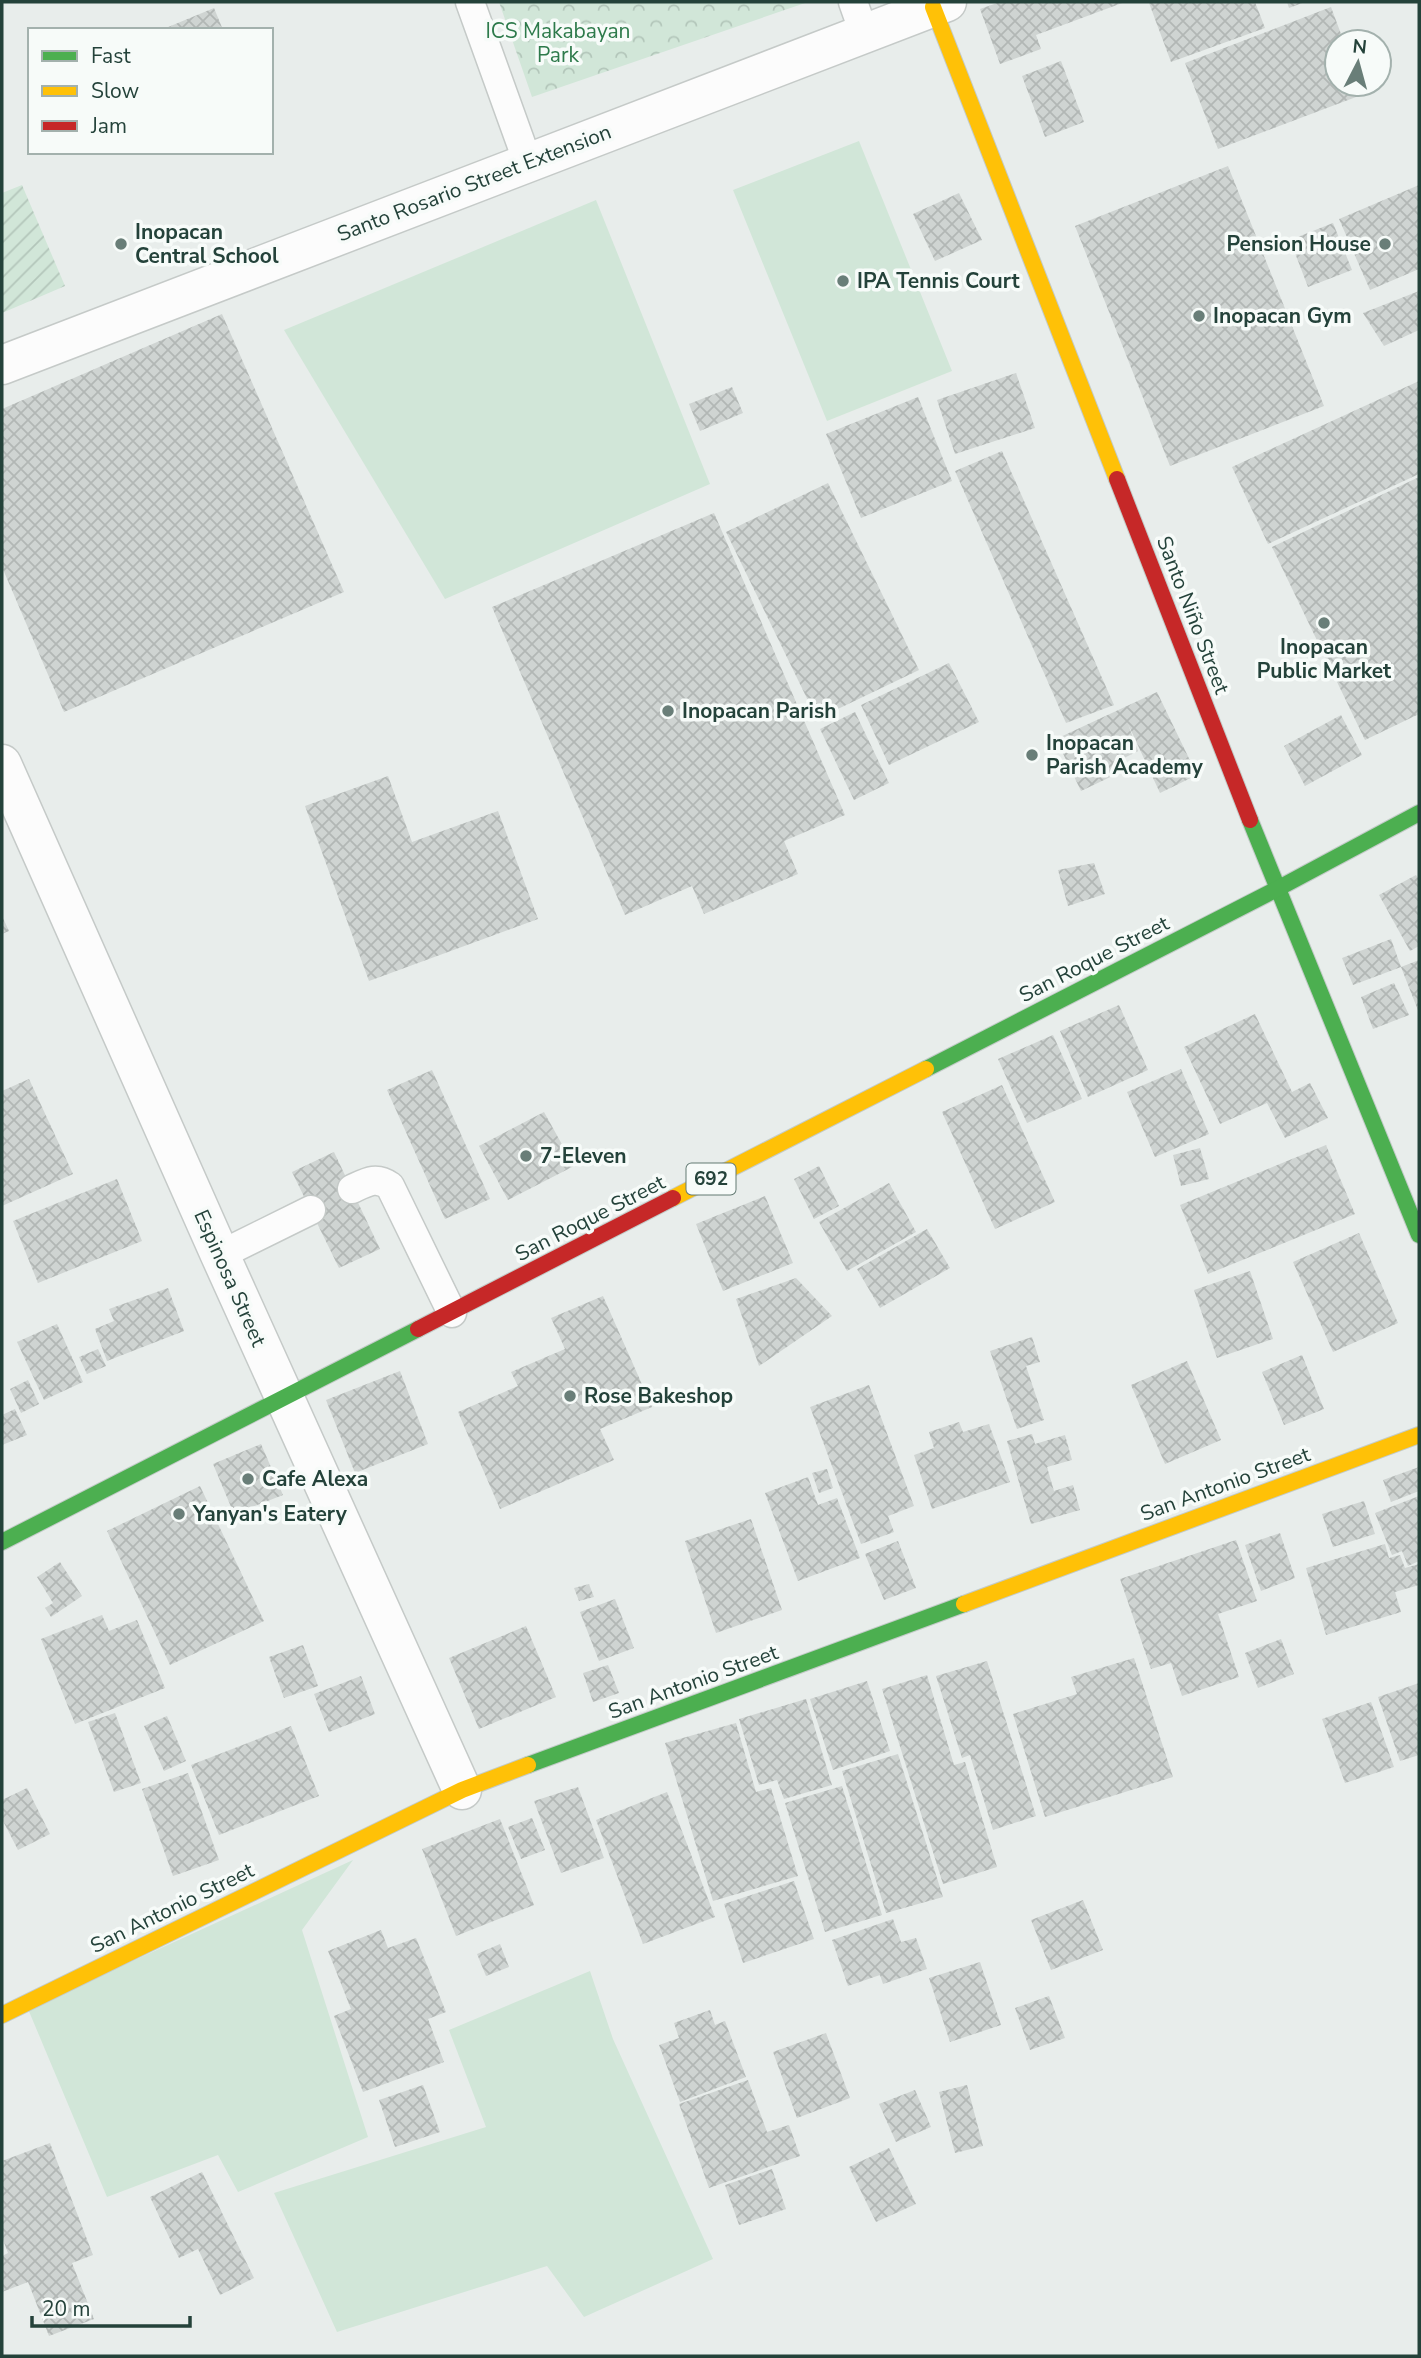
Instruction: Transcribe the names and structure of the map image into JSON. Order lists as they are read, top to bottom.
{
  "streets": {
    "street": [
      "Santo Rosario Street Extension",
      "Santo Niño Street",
      "San Roque Street",
      "692",
      "Espinosa Street",
      "San Antonio Street"
    ]
  },
  "crossings": [
    ["Santo Rosario Street Extension", "Santo Niño Street"],
    ["Santo Niño Street", "San Roque Street"],
    ["San Roque Street", "Espinosa Street"],
    ["Espinosa Street", "San Antonio Street"]
  ],
  "parks": ["ICS Makabayan Park"],
  "places": [
    "Inopacan Central School",
    "Pension House",
    "IPA Tennis Court",
    "Inopacan Gym",
    "Inopacan Public Market",
    "Inopacan Parish",
    "Inopacan Parish Academy",
    "7-Eleven",
    "Rose Bakeshop",
    "Cafe Alexa",
    "Yanyan's Eatery"
  ],
  "legend": ["Fast", "Slow", "Jam"],
  "scale_bar": "20 m",
  "north": "top"
}
